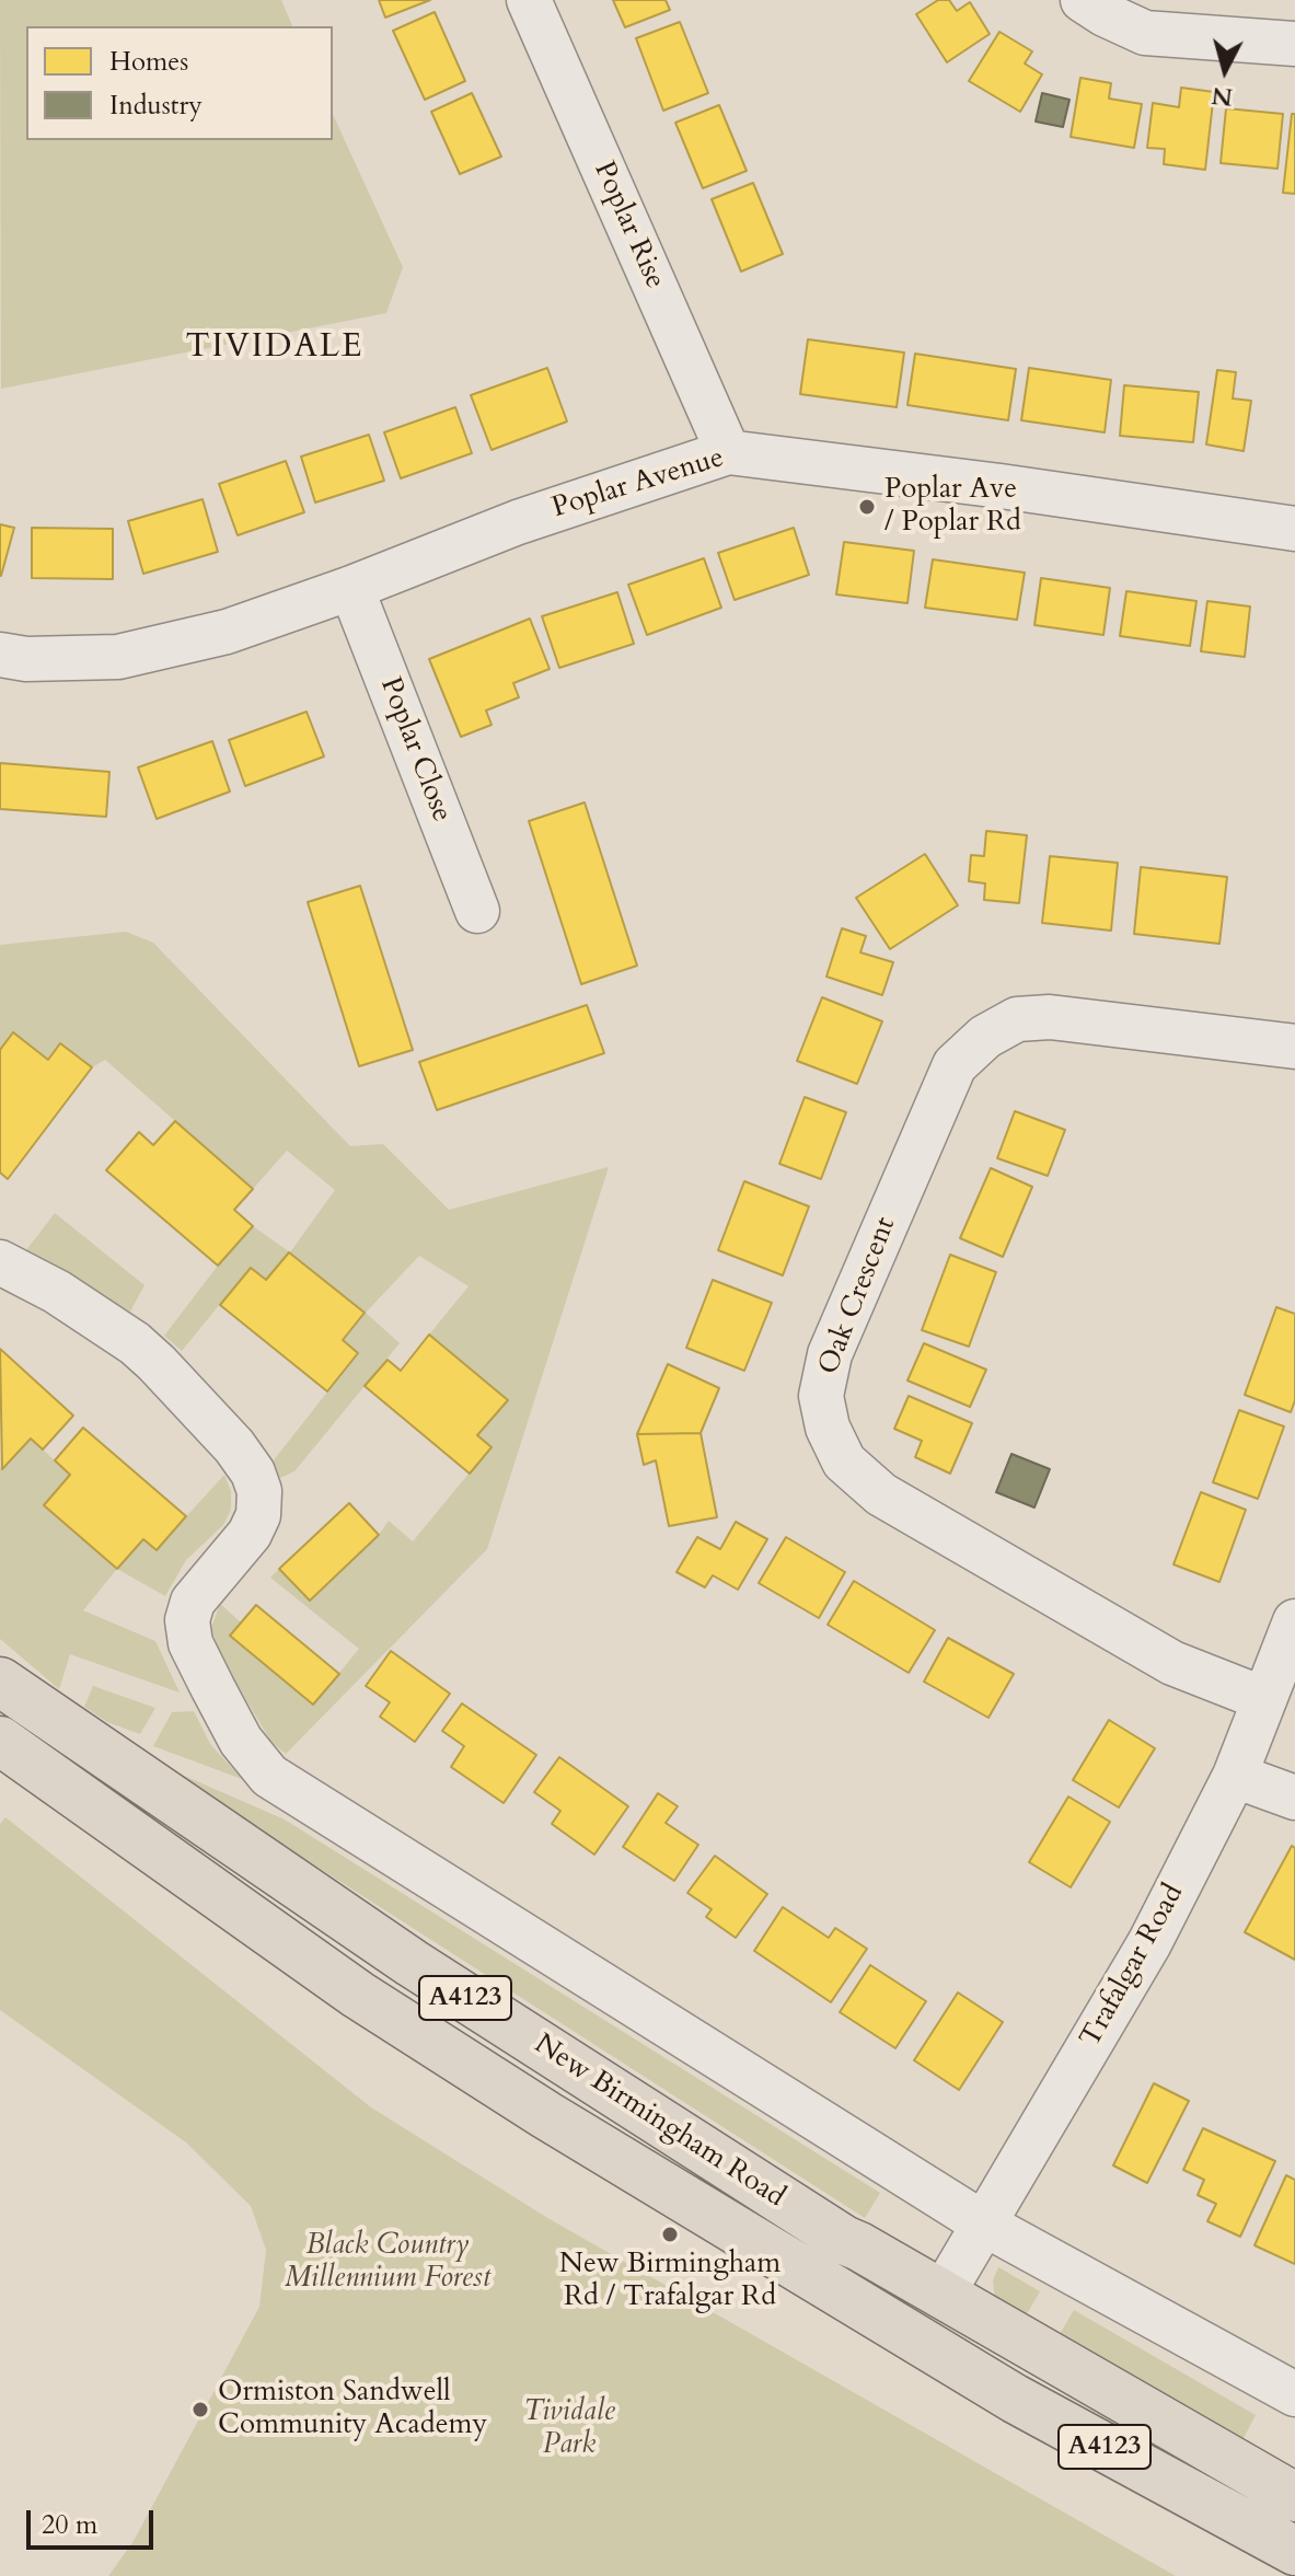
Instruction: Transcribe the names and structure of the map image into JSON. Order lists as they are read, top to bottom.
{
  "streets": {
    "highway": ["A4123", "New Birmingham Road"],
    "street": [
      "Poplar Rise",
      "Poplar Avenue",
      "Poplar Close",
      "Oak Crescent",
      "Trafalgar Road"
    ]
  },
  "crossings": [
    ["Poplar Rise", "Poplar Avenue"],
    ["Poplar Avenue", "Poplar Close"],
    ["Oak Crescent", "Trafalgar Road"],
    ["Trafalgar Road", "New Birmingham Road"]
  ],
  "districts": ["TIVIDALE"],
  "parks": ["Black Country Millennium Forest", "Tividale Park"],
  "places": ["Poplar Ave / Poplar Rd", "New Birmingham Rd / Trafalgar Rd", "Ormiston Sandwell Community Academy"],
  "legend": ["Homes", "Industry"],
  "scale_bar": "20 m",
  "north": "bottom"
}
